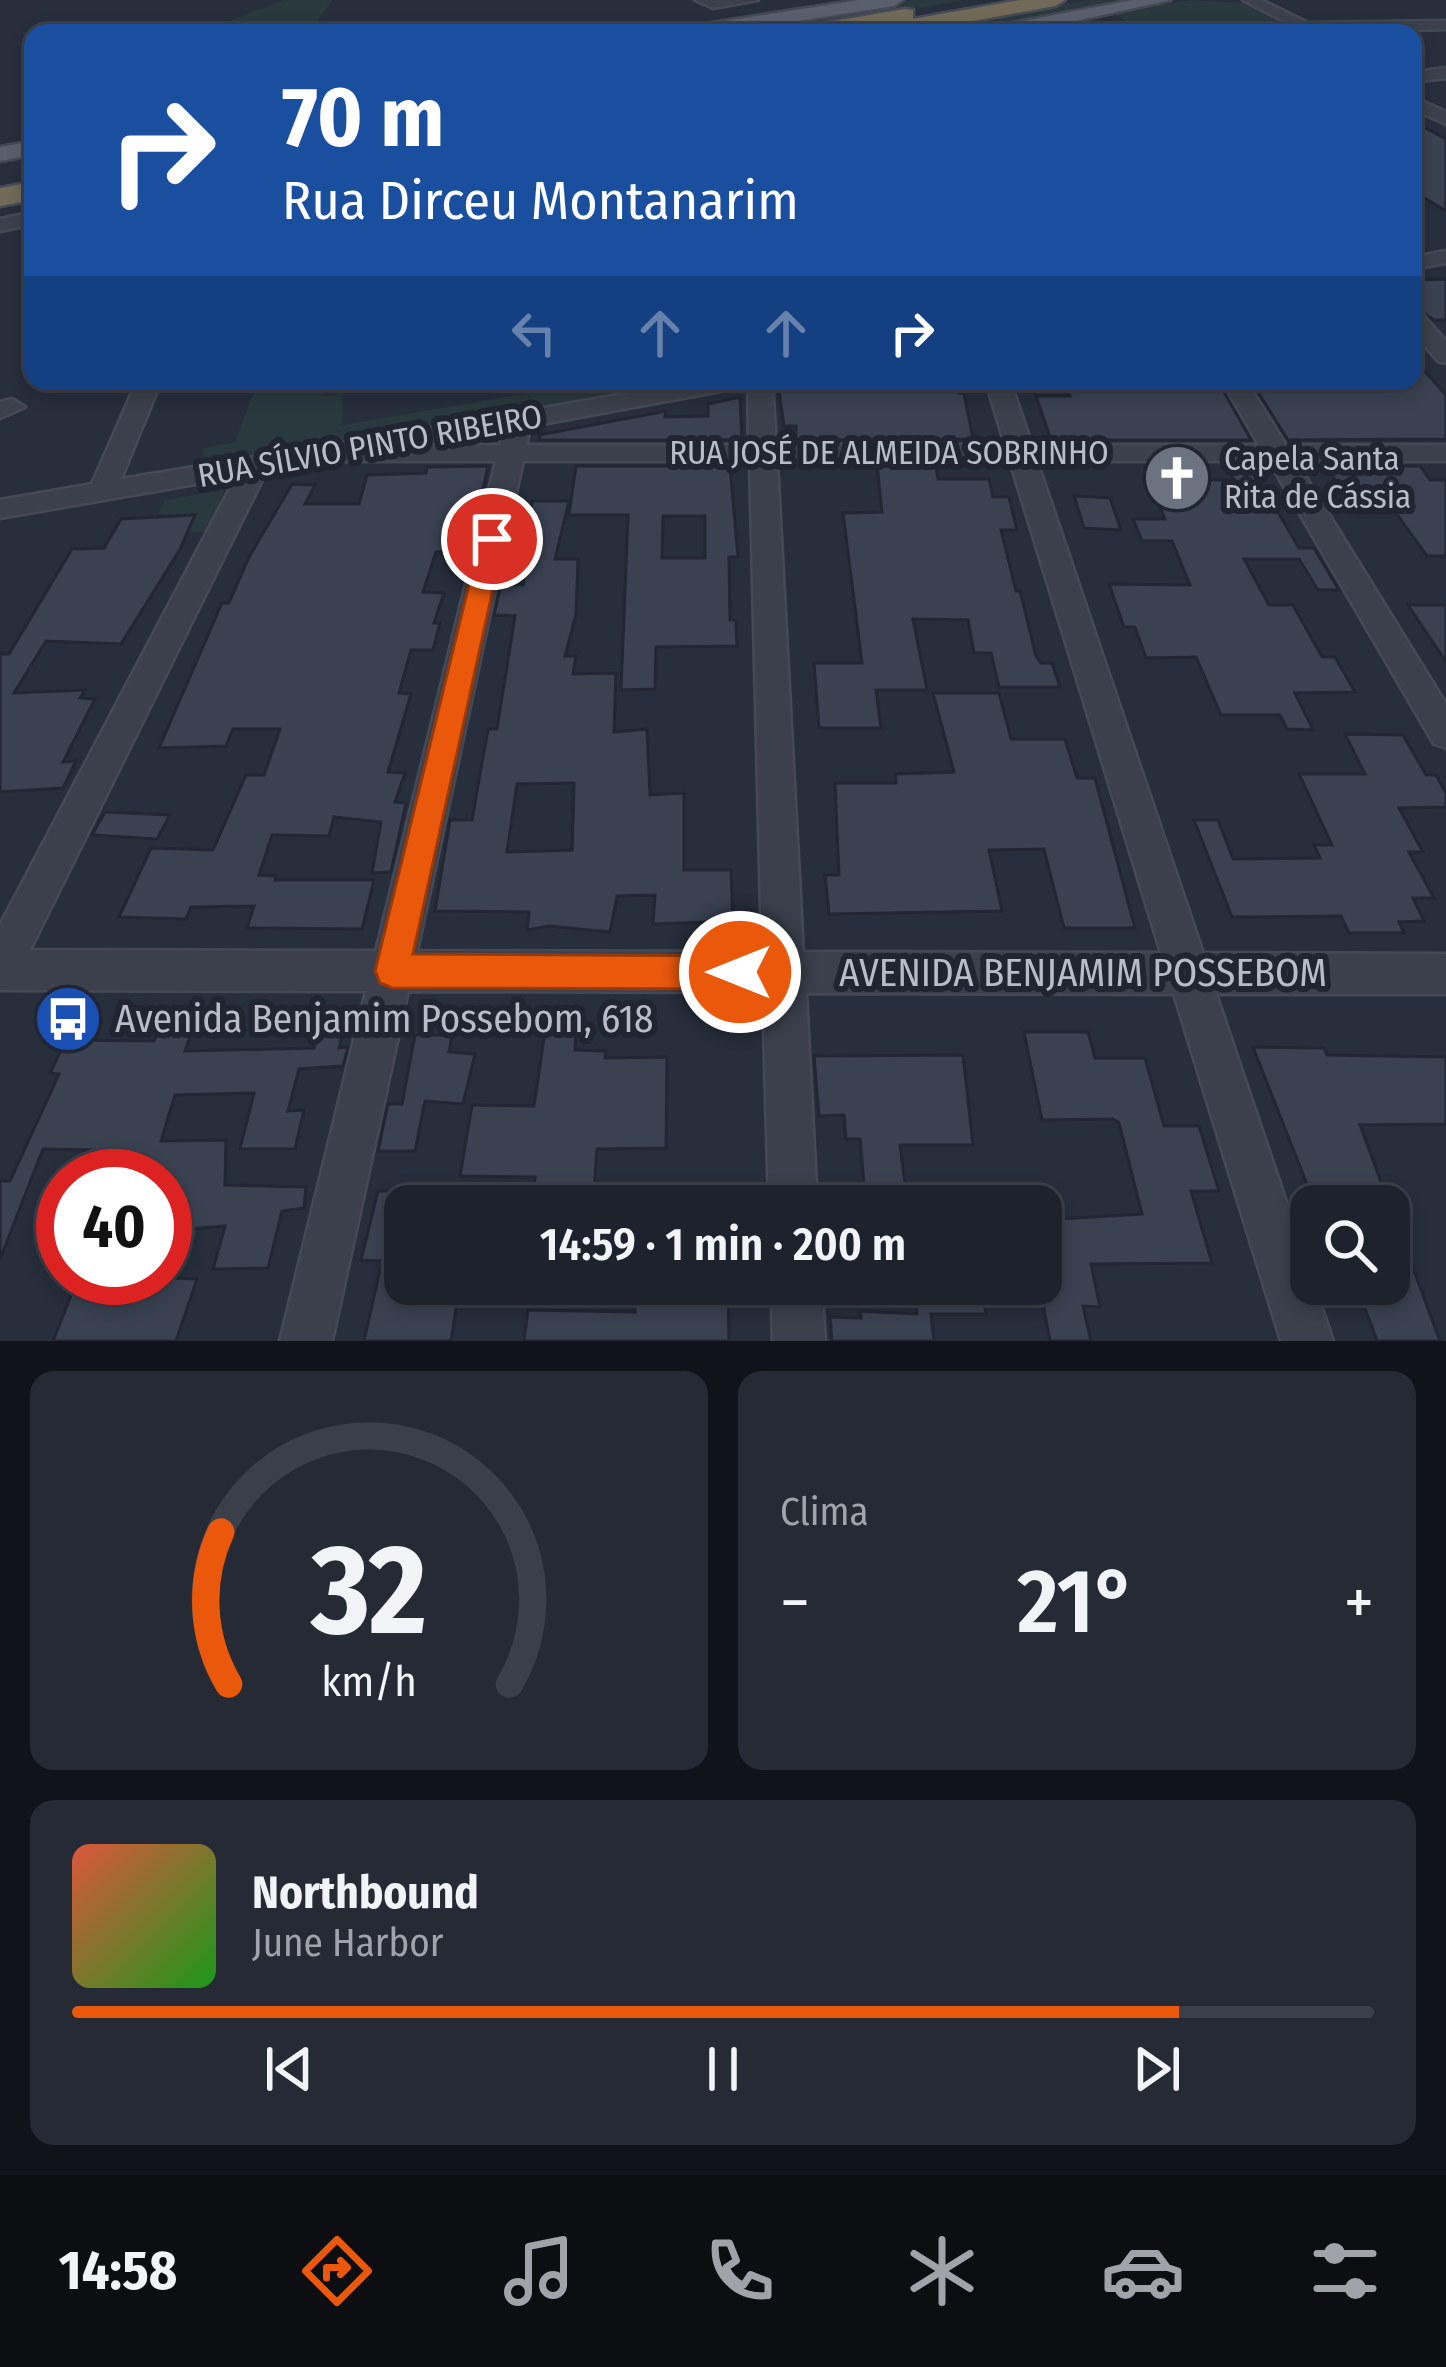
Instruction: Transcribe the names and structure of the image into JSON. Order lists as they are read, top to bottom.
{
  "streets": {
    "street": ["RUA SÍLVIO PINTO RIBEIRO", "RUA JOSÉ DE ALMEIDA SOBRINHO", "AVENIDA BENJAMIM POSSEBOM"]
  },
  "crossings": [
    ["RUA SÍLVIO PINTO RIBEIRO", "RUA JOSÉ DE ALMEIDA SOBRINHO"]
  ],
  "places": {
    "church": ["Capela Santa Rita de Cássia"],
    "bus stop": ["Avenida Benjamim Possebom, 618"]
  },
  "page": {
    "turn": ["70 m", "Rua Dirceu Montanarim"],
    "limit": "40",
    "trip": "14:59 · 1 min · 200 m",
    "tile": "Clima",
    "heat": ["−", "21°", "+"],
    "song": ["Northbound", "June Harbor"],
    "tabs": "14:58",
    "gauge": ["32", "km/h"]
  }
}
